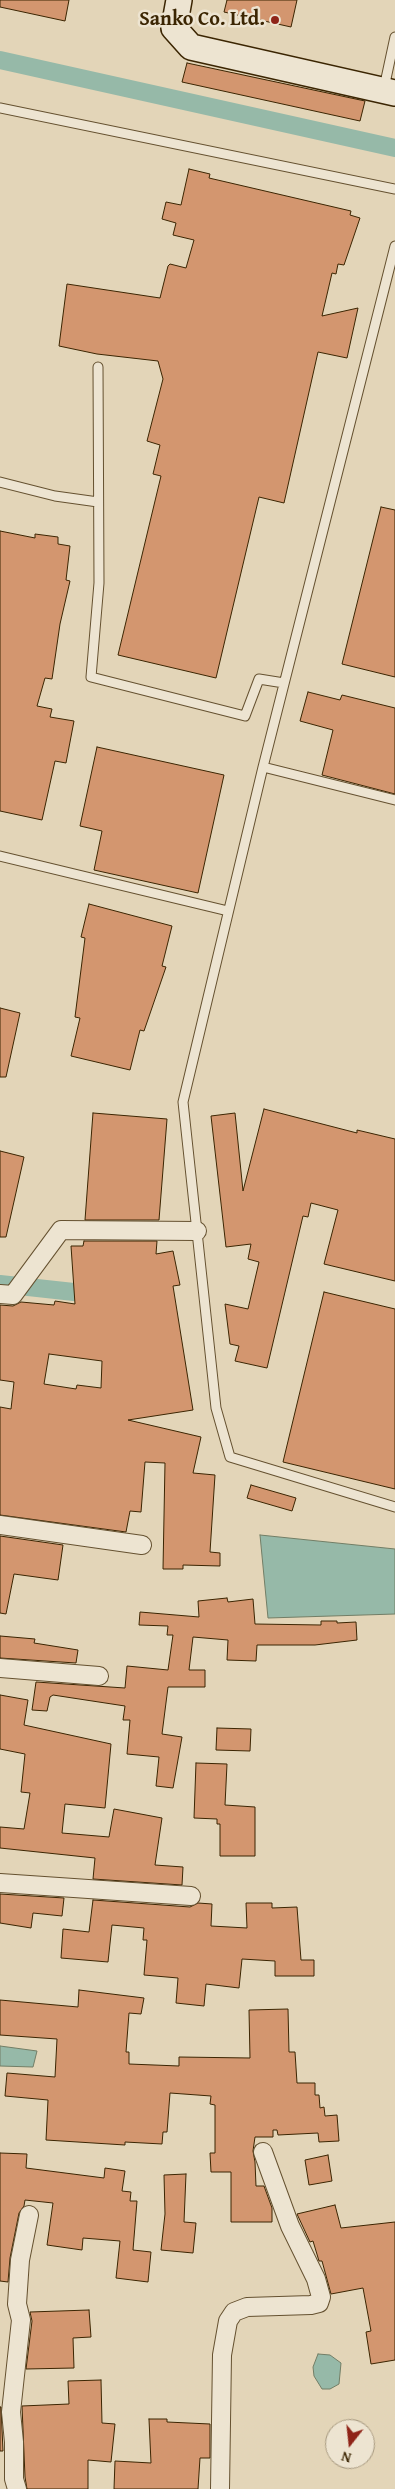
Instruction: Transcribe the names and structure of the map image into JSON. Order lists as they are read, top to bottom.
{
  "places": ["Sanko Co. Ltd."],
  "north": "bottom"
}
